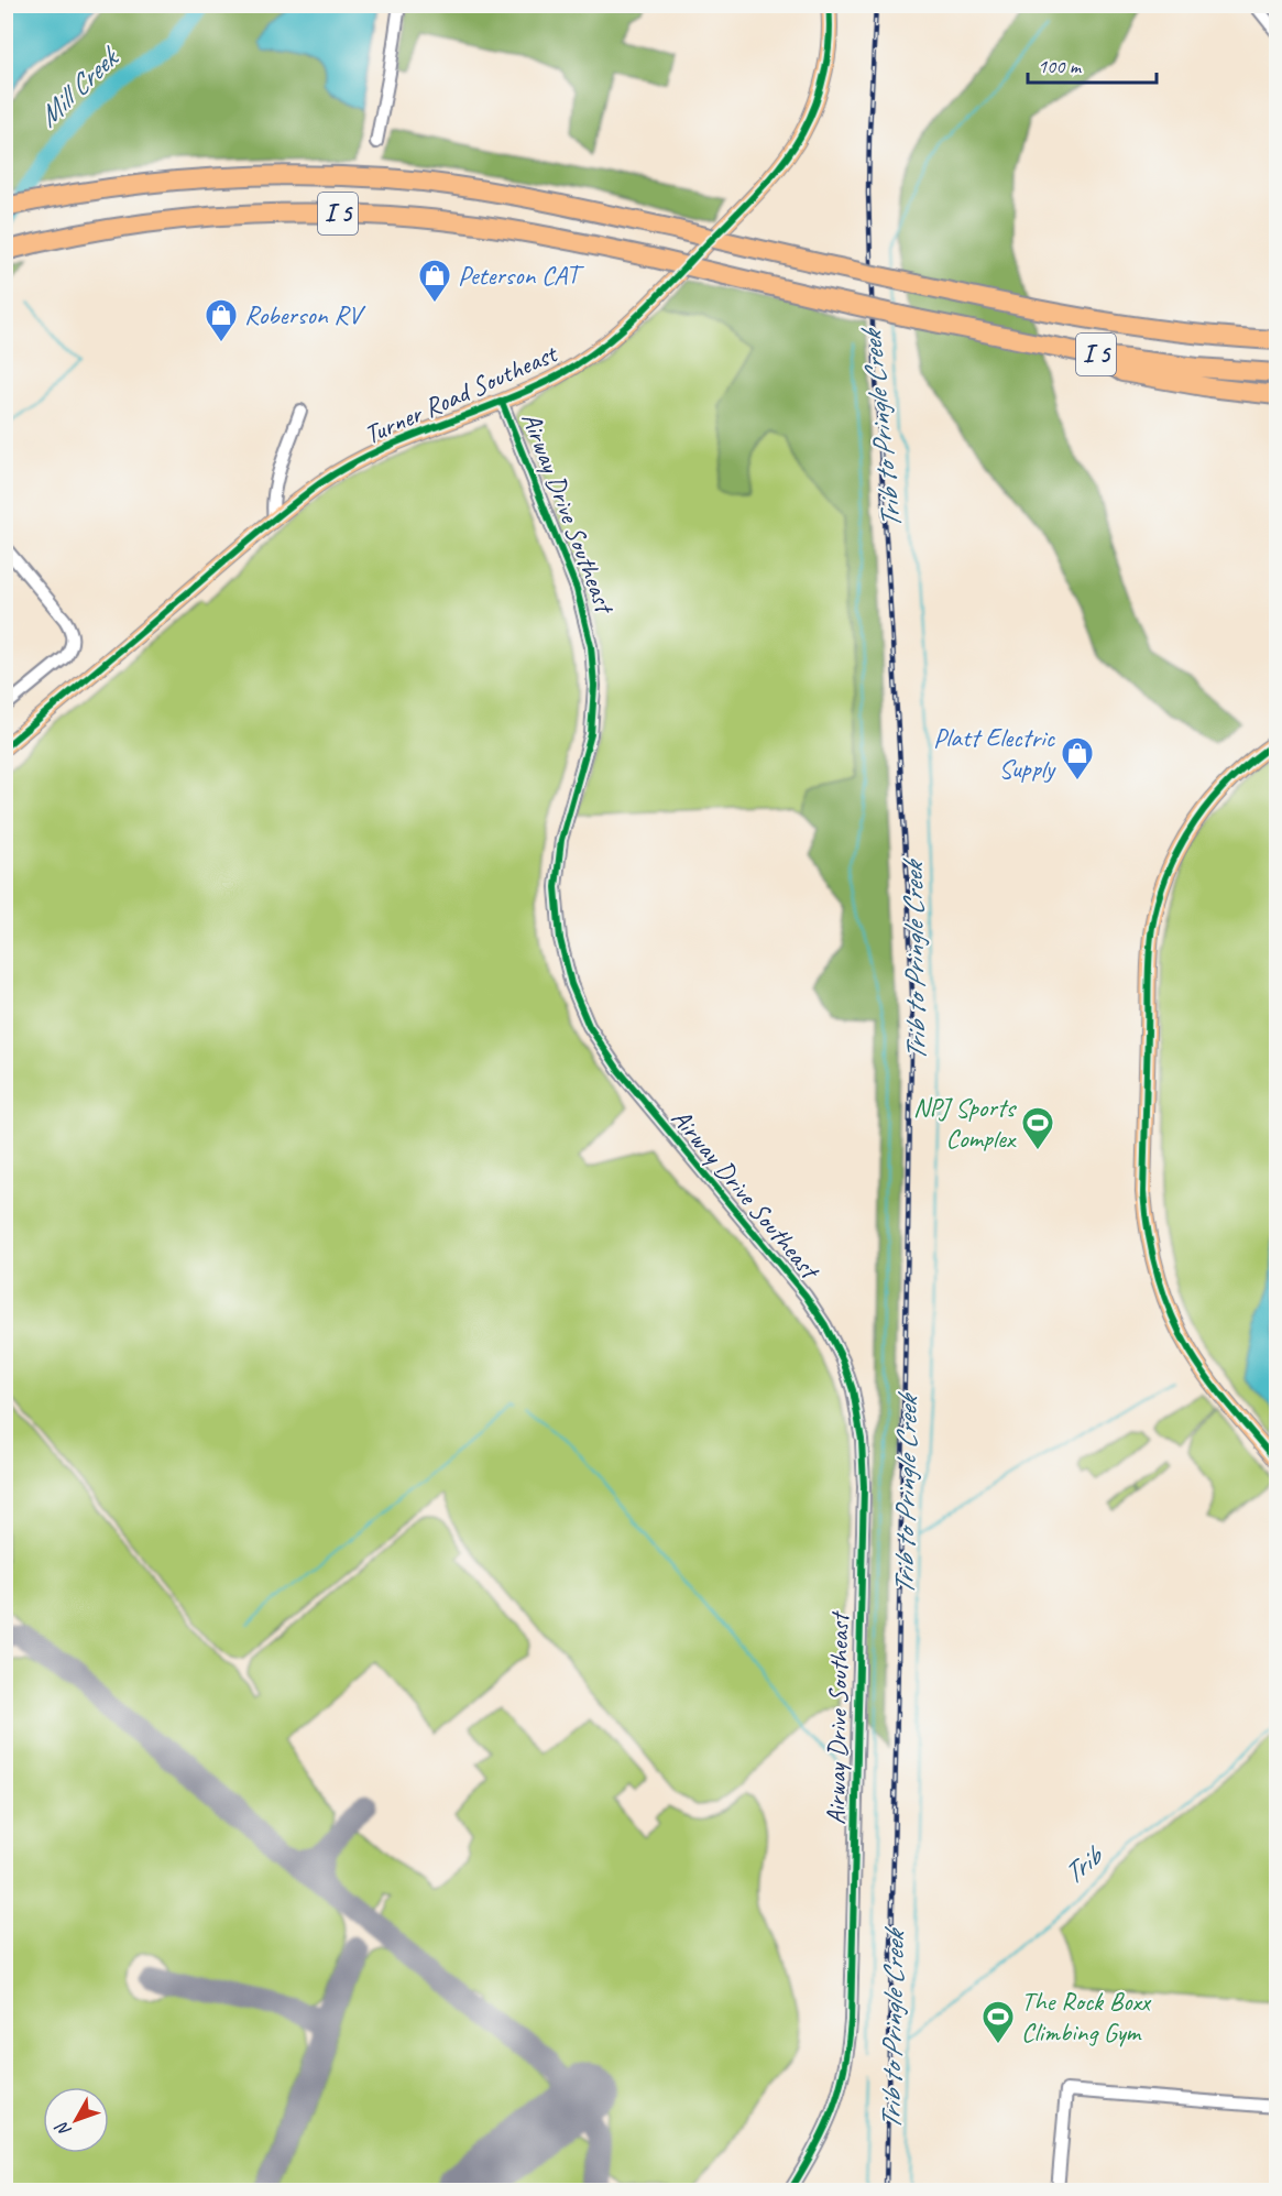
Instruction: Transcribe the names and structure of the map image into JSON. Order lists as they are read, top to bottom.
{
  "streets": {
    "highway": ["I 5"],
    "main road": ["Turner Road Southeast"],
    "street": ["Airway Drive Southeast"]
  },
  "crossings": [
    ["Turner Road Southeast", "Airway Drive Southeast"]
  ],
  "water": ["Mill Creek", "Trib to Pringle Creek", "Trib"],
  "places": {
    "shop": ["Peterson CAT", "Roberson RV", "Platt Electric Supply"],
    "sports": ["NPJ Sports Complex", "The Rock Boxx Climbing Gym"]
  },
  "scale_bar": "100 m",
  "north": "bottom left"
}
